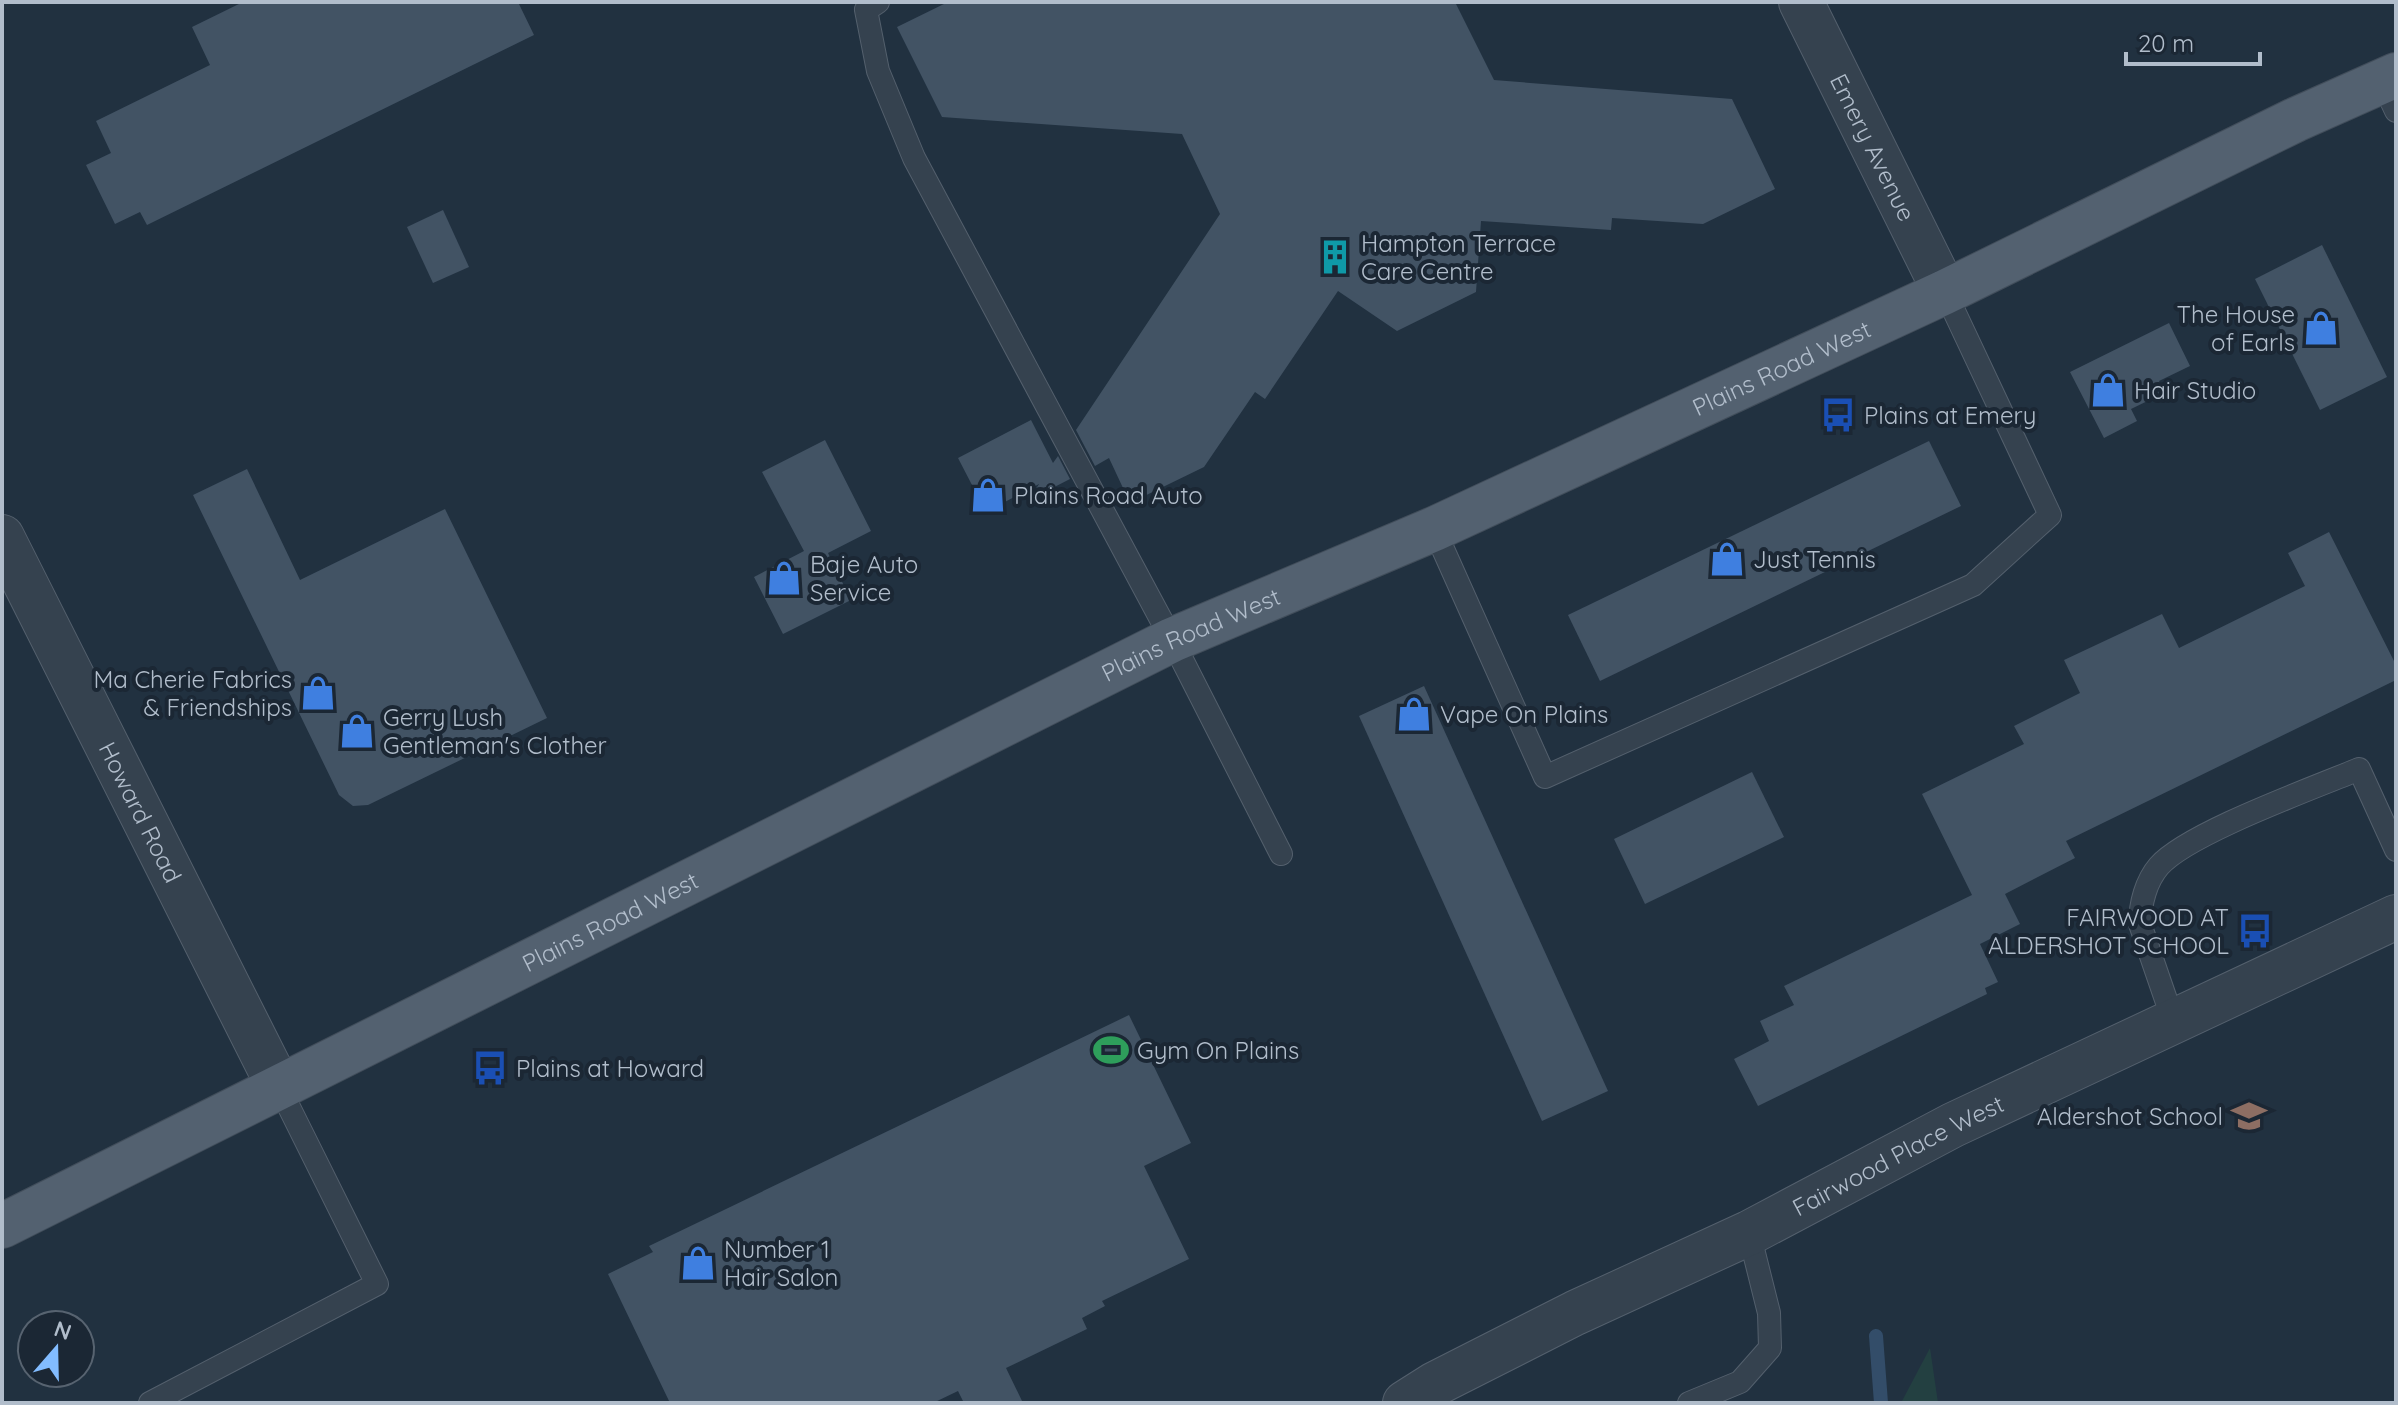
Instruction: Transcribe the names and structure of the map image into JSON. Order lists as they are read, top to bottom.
{
  "streets": {
    "main road": ["Plains Road West"],
    "street": ["Emery Avenue", "Howard Road", "Fairwood Place West"]
  },
  "crossings": [
    ["Emery Avenue", "Plains Road West"],
    ["Plains Road West", "Howard Road"]
  ],
  "places": {
    "building": ["Hampton Terrace Care Centre"],
    "shop": [
      "The House of Earls",
      "Hair Studio",
      "Plains Road Auto",
      "Just Tennis",
      "Baje Auto Service",
      "Ma Cherie Fabrics & Friendships",
      "Vape On Plains",
      "Gerry Lush Gentleman's Clother",
      "Number 1 Hair Salon"
    ],
    "bus stop": ["Plains at Emery", "FAIRWOOD AT ALDERSHOT SCHOOL", "Plains at Howard"],
    "sports": ["Gym On Plains"],
    "school or university": ["Aldershot School"]
  },
  "scale_bar": "20 m",
  "north": "top"
}
